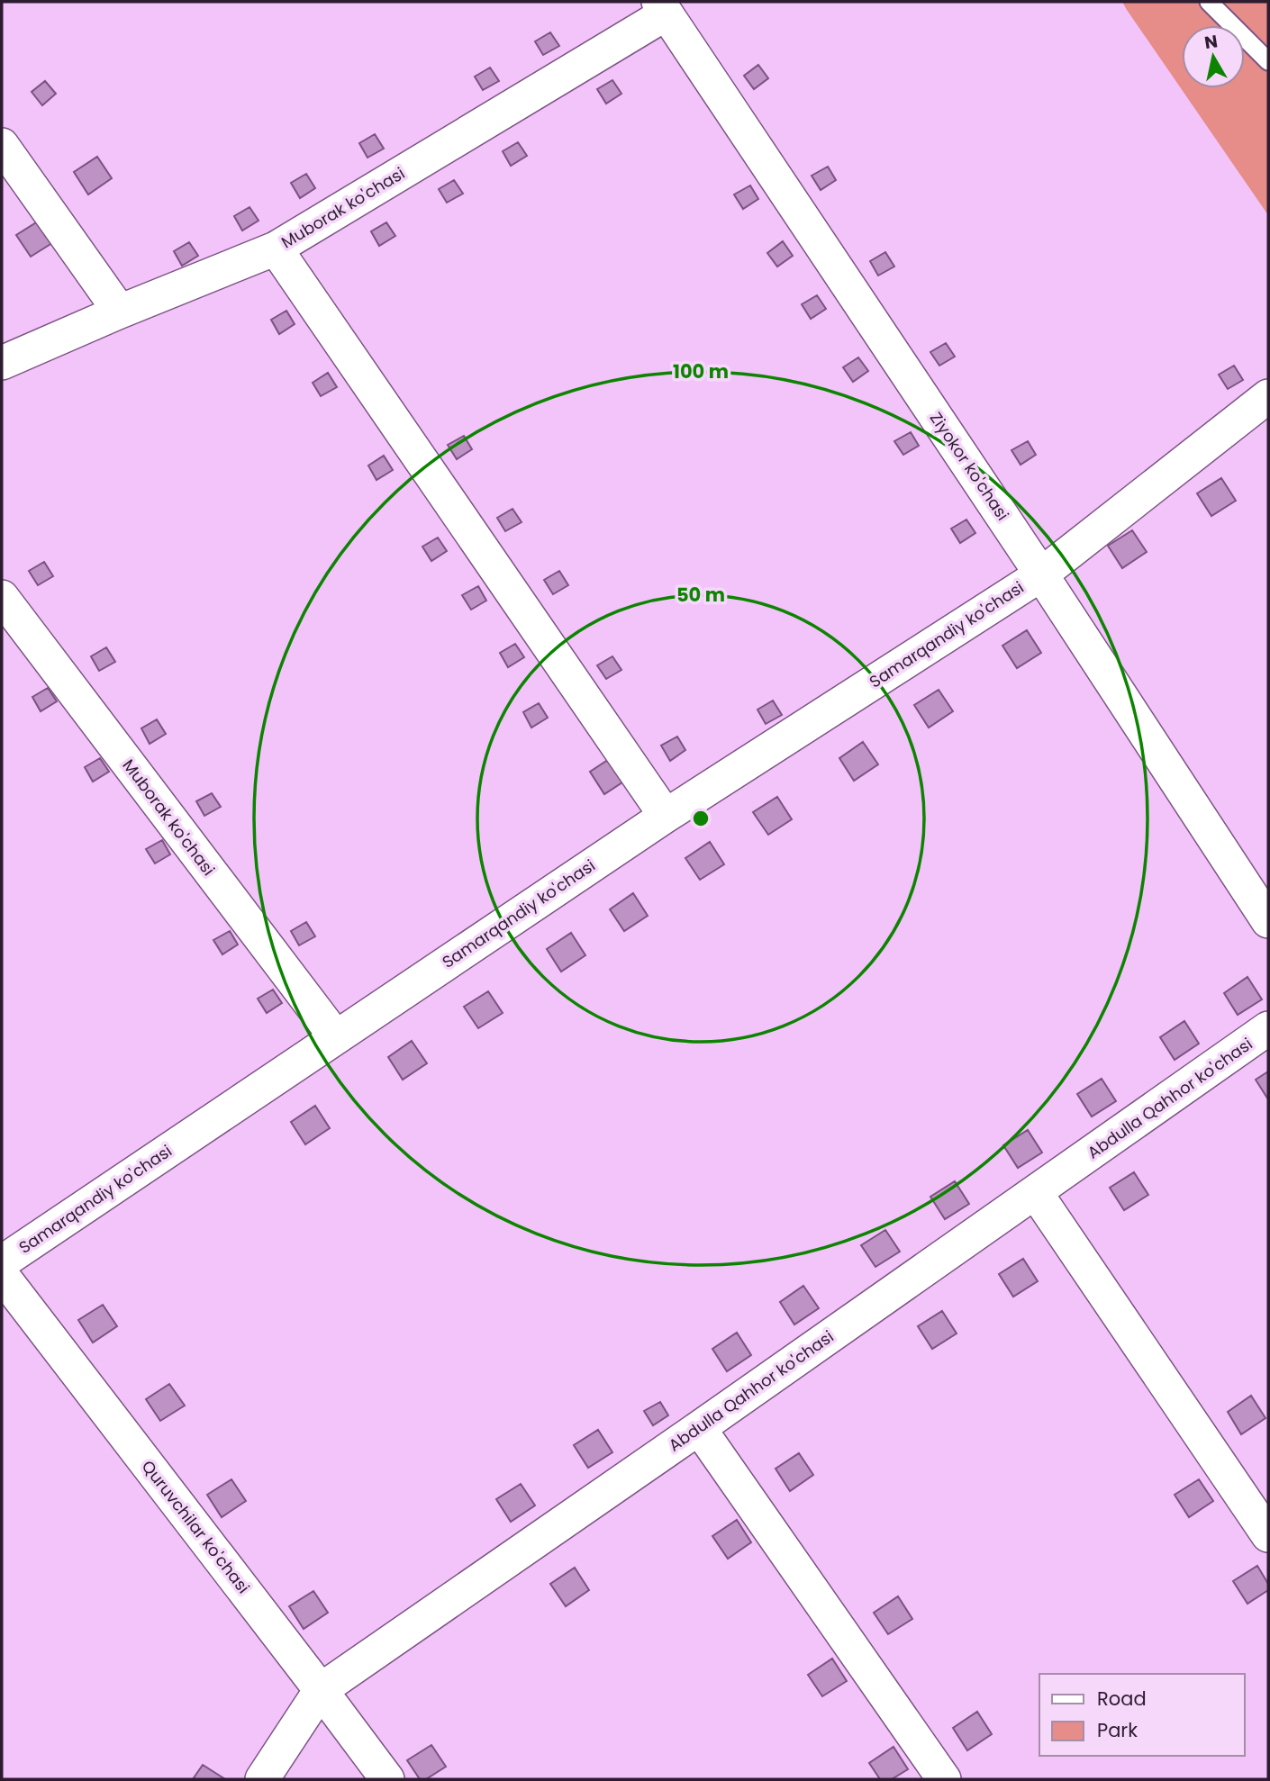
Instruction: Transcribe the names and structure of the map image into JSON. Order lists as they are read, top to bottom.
{
  "streets": {
    "street": [
      "Muborak ko'chasi",
      "Ziyokor ko'chasi",
      "Samarqandiy ko'chasi",
      "Abdulla Qahhor ko'chasi",
      "Quruvchilar ko'chasi"
    ]
  },
  "crossings": [
    ["Muborak ko'chasi", "Ziyokor ko'chasi"],
    ["Muborak ko'chasi", "Samarqandiy ko'chasi"],
    ["Ziyokor ko'chasi", "Samarqandiy ko'chasi"],
    ["Abdulla Qahhor ko'chasi", "Quruvchilar ko'chasi"]
  ],
  "legend": ["Road", "Park"],
  "north": "top",
  "rings": ["100 m", "50 m"]
}
